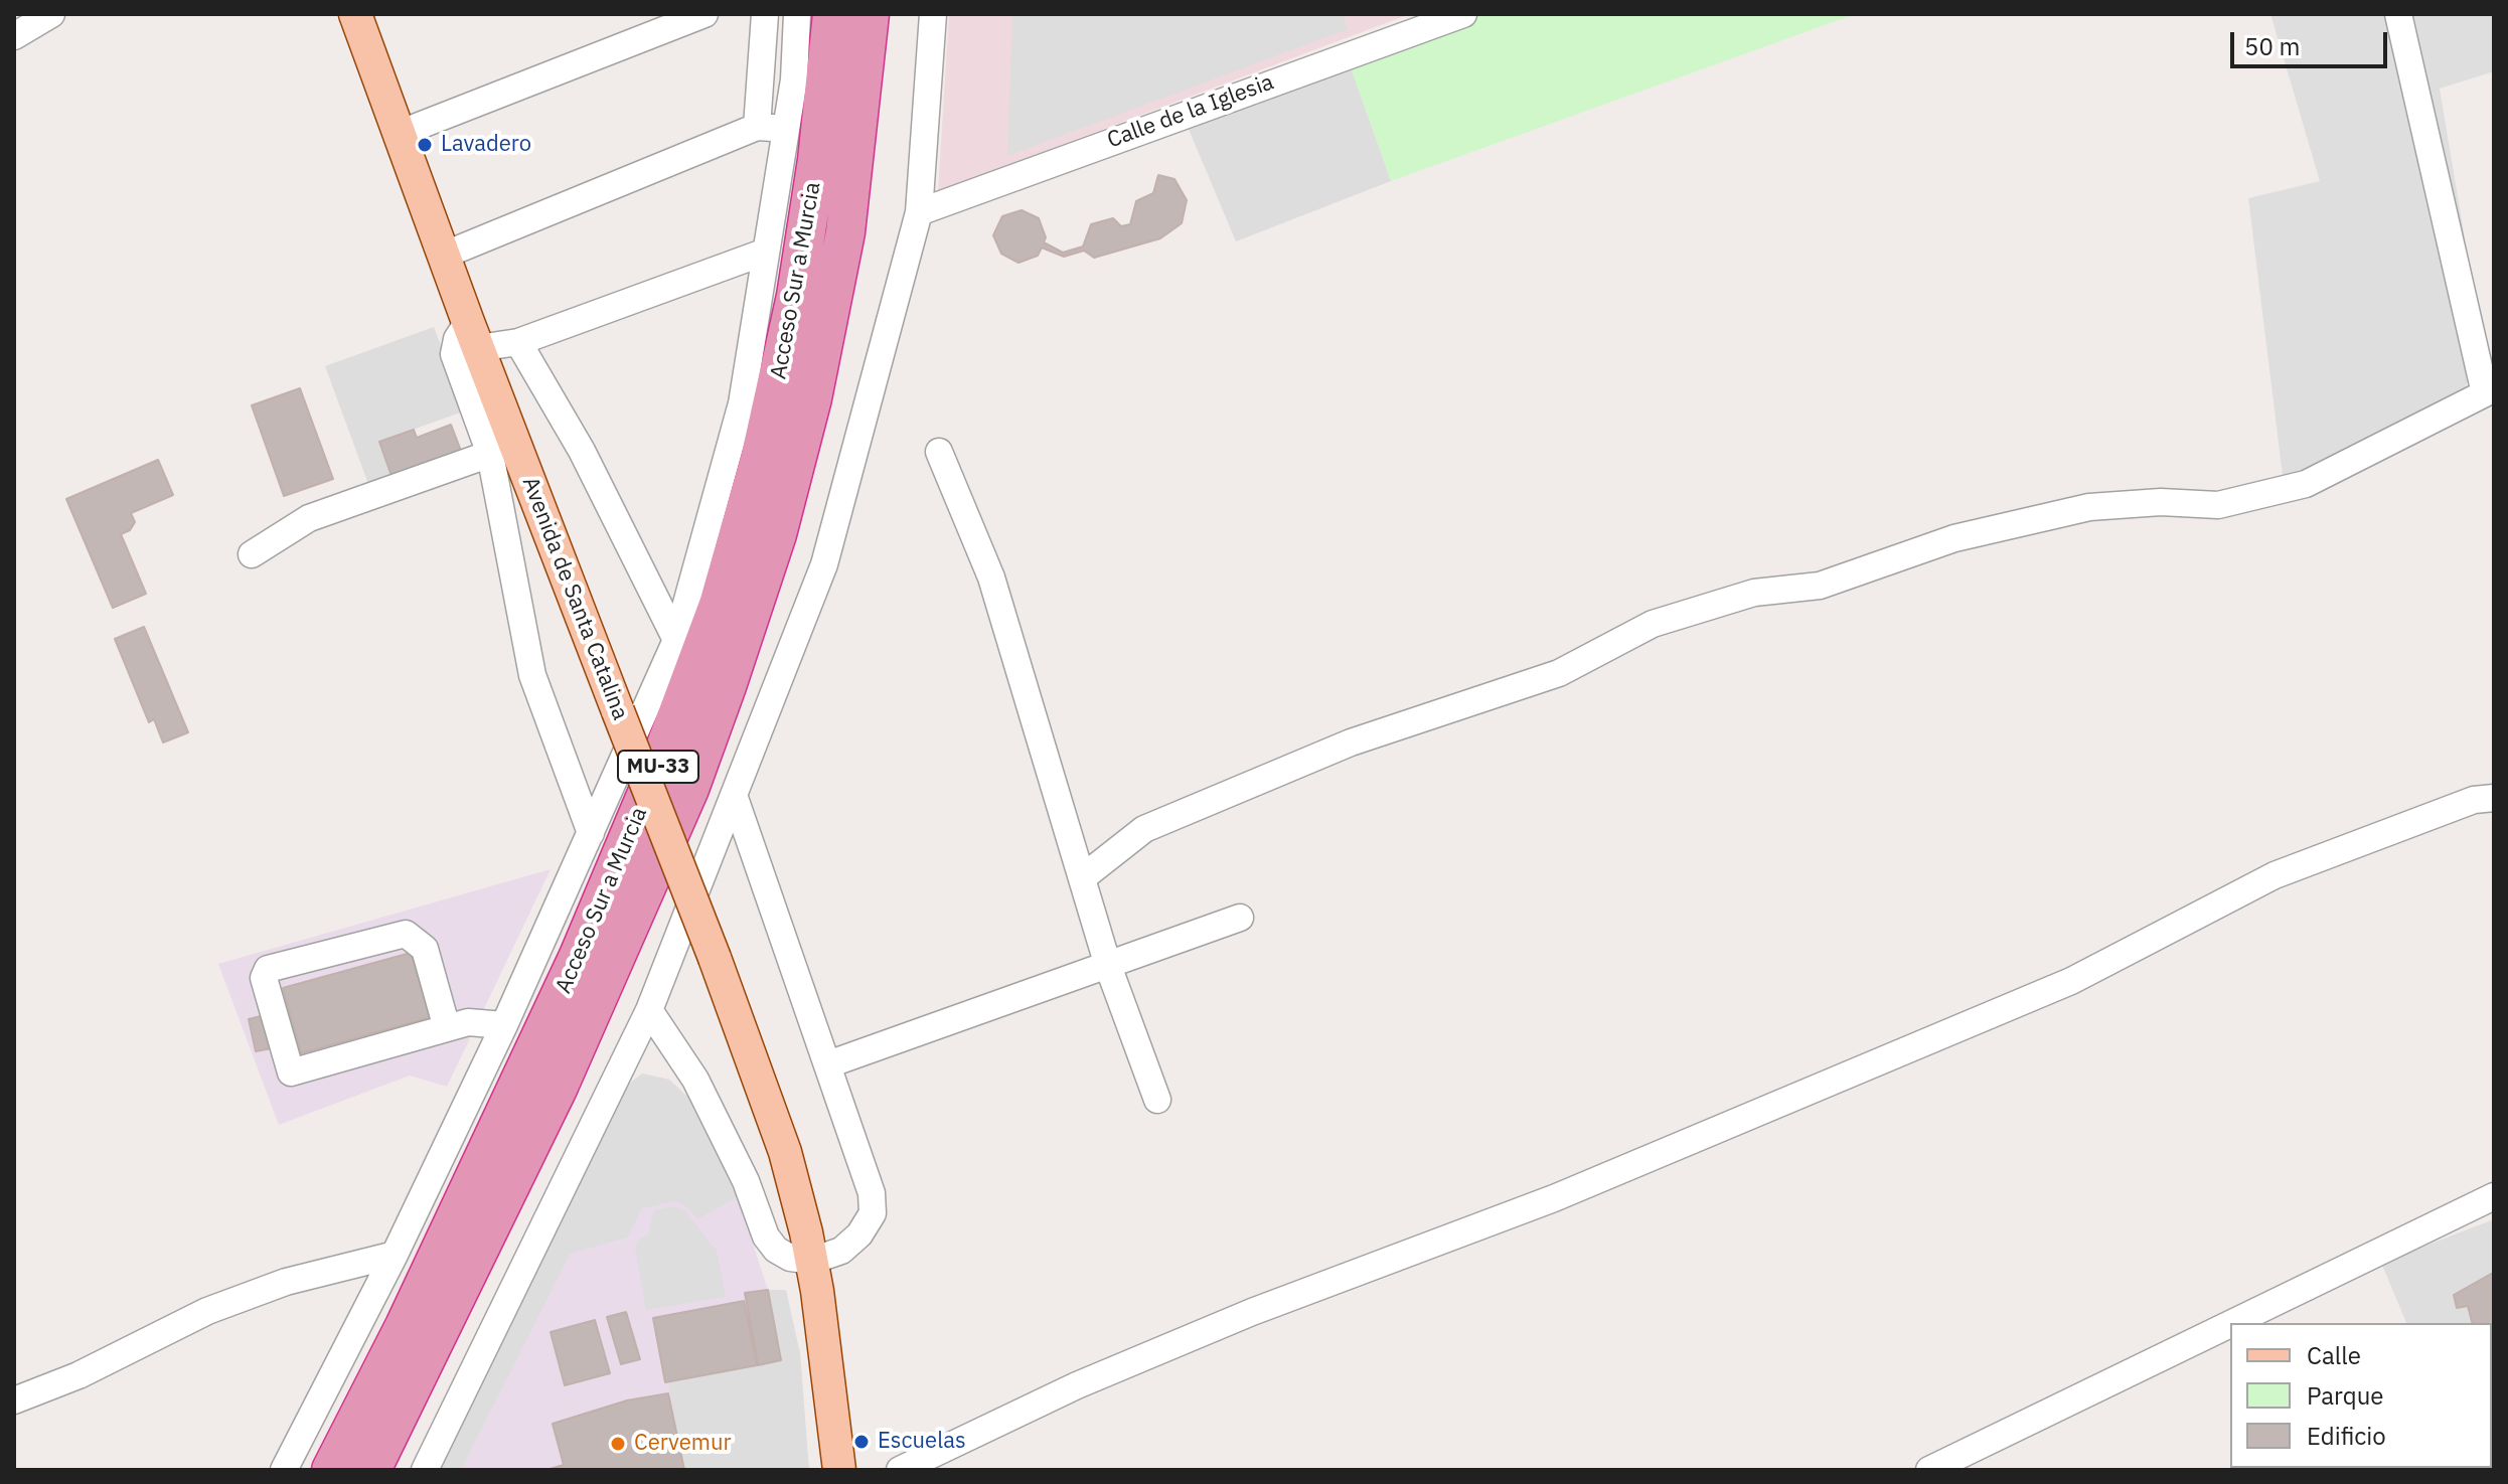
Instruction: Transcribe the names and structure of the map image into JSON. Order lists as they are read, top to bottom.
{
  "streets": {
    "highway": ["Acceso Sur a Murcia", "MU-33"],
    "main road": ["Avenida de Santa Catalina"],
    "street": ["Calle de la Iglesia"]
  },
  "places": ["Lavadero", "Escuelas", "Cervemur"],
  "legend": ["Calle", "Parque", "Edificio"],
  "scale_bar": "50 m"
}
